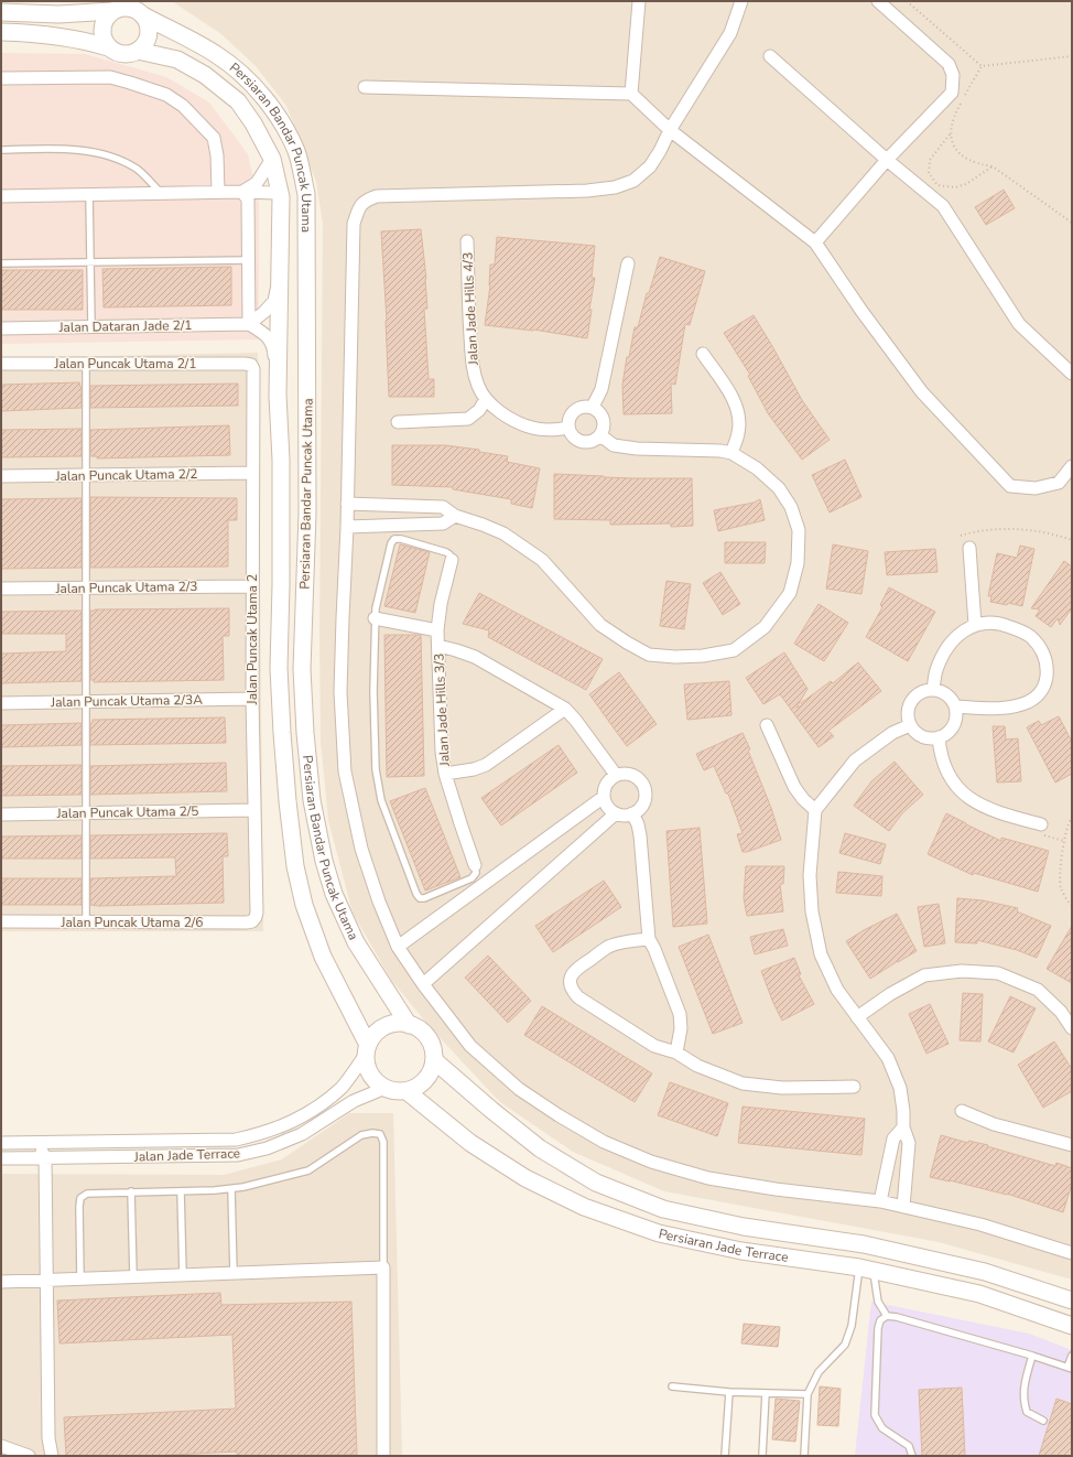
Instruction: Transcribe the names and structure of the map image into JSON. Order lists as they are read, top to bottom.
{
  "streets": {
    "street": [
      "Persiaran Bandar Puncak Utama",
      "Jalan Jade Hills 4/3",
      "Jalan Dataran Jade 2/1",
      "Jalan Puncak Utama 2/1",
      "Jalan Puncak Utama 2/2",
      "Jalan Puncak Utama 2/3",
      "Jalan Puncak Utama 2",
      "Jalan Puncak Utama 2/3A",
      "Jalan Jade Hills 3/3",
      "Jalan Puncak Utama 2/5",
      "Jalan Puncak Utama 2/6",
      "Jalan Jade Terrace",
      "Persiaran Jade Terrace"
    ]
  },
  "crossings": [
    ["Persiaran Bandar Puncak Utama", "Jalan Jade Terrace"],
    ["Persiaran Bandar Puncak Utama", "Persiaran Jade Terrace"],
    ["Jalan Puncak Utama 2/1", "Jalan Puncak Utama 2"],
    ["Jalan Puncak Utama 2/2", "Jalan Puncak Utama 2"],
    ["Jalan Puncak Utama 2/3", "Jalan Puncak Utama 2"],
    ["Jalan Puncak Utama 2", "Jalan Puncak Utama 2/3A"],
    ["Jalan Puncak Utama 2", "Jalan Puncak Utama 2/5"],
    ["Jalan Puncak Utama 2", "Jalan Puncak Utama 2/6"],
    ["Jalan Jade Terrace", "Persiaran Jade Terrace"]
  ]
}
